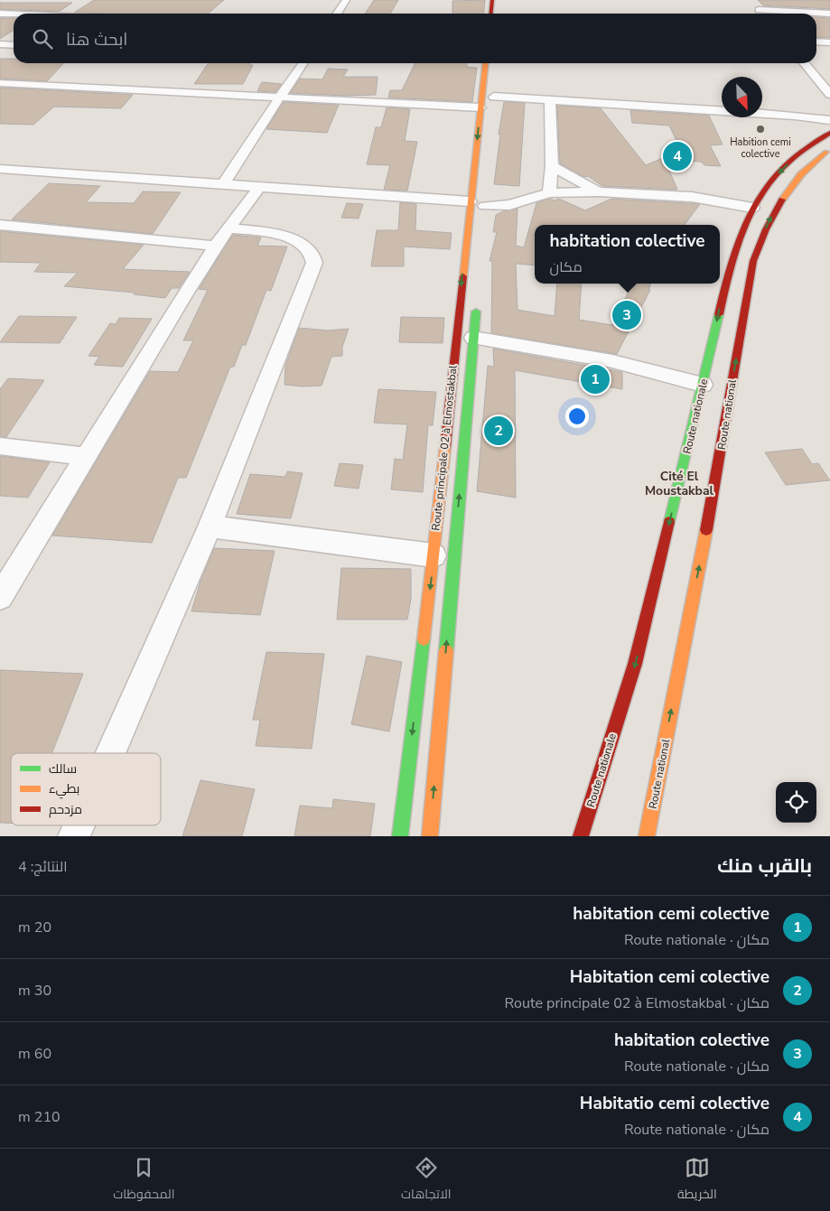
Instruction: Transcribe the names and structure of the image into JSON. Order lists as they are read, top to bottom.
{
  "streets": {
    "main road": ["Route national", "Route nationale", "Route principale 02 à Elmostakbal"]
  },
  "one_way": ["Route national", "Route nationale"],
  "districts": ["Cité El Moustakbal"],
  "places": ["Habition cemi colective"],
  "legend": ["سالك", "بطيء", "مزدحم"],
  "north": "bottom right",
  "page": {
    "search": "ابحث هنا",
    "pins": [
      "4",
      "3",
      "1",
      "2"
    ],
    "popup": ["habitation colective", "مكان"],
    "heading": ["بالقرب منك", "النتائج: 4"],
    "list": [
      {
        "mark": "1",
        "name": "habitation cemi colective",
        "note": "مكان · Route nationale",
        "value": "20 m"
      },
      {
        "mark": "2",
        "name": "Habitation cemi colective",
        "note": "مكان · Route principale 02 à Elmostakbal",
        "value": "30 m"
      },
      {
        "mark": "3",
        "name": "habitation colective",
        "note": "مكان · Route nationale",
        "value": "60 m"
      },
      {
        "mark": "4",
        "name": "Habitatio cemi colective",
        "note": "مكان · Route nationale",
        "value": "210 m"
      }
    ],
    "nav": ["الخريطة", "الاتجاهات", "المحفوظات"]
  }
}
